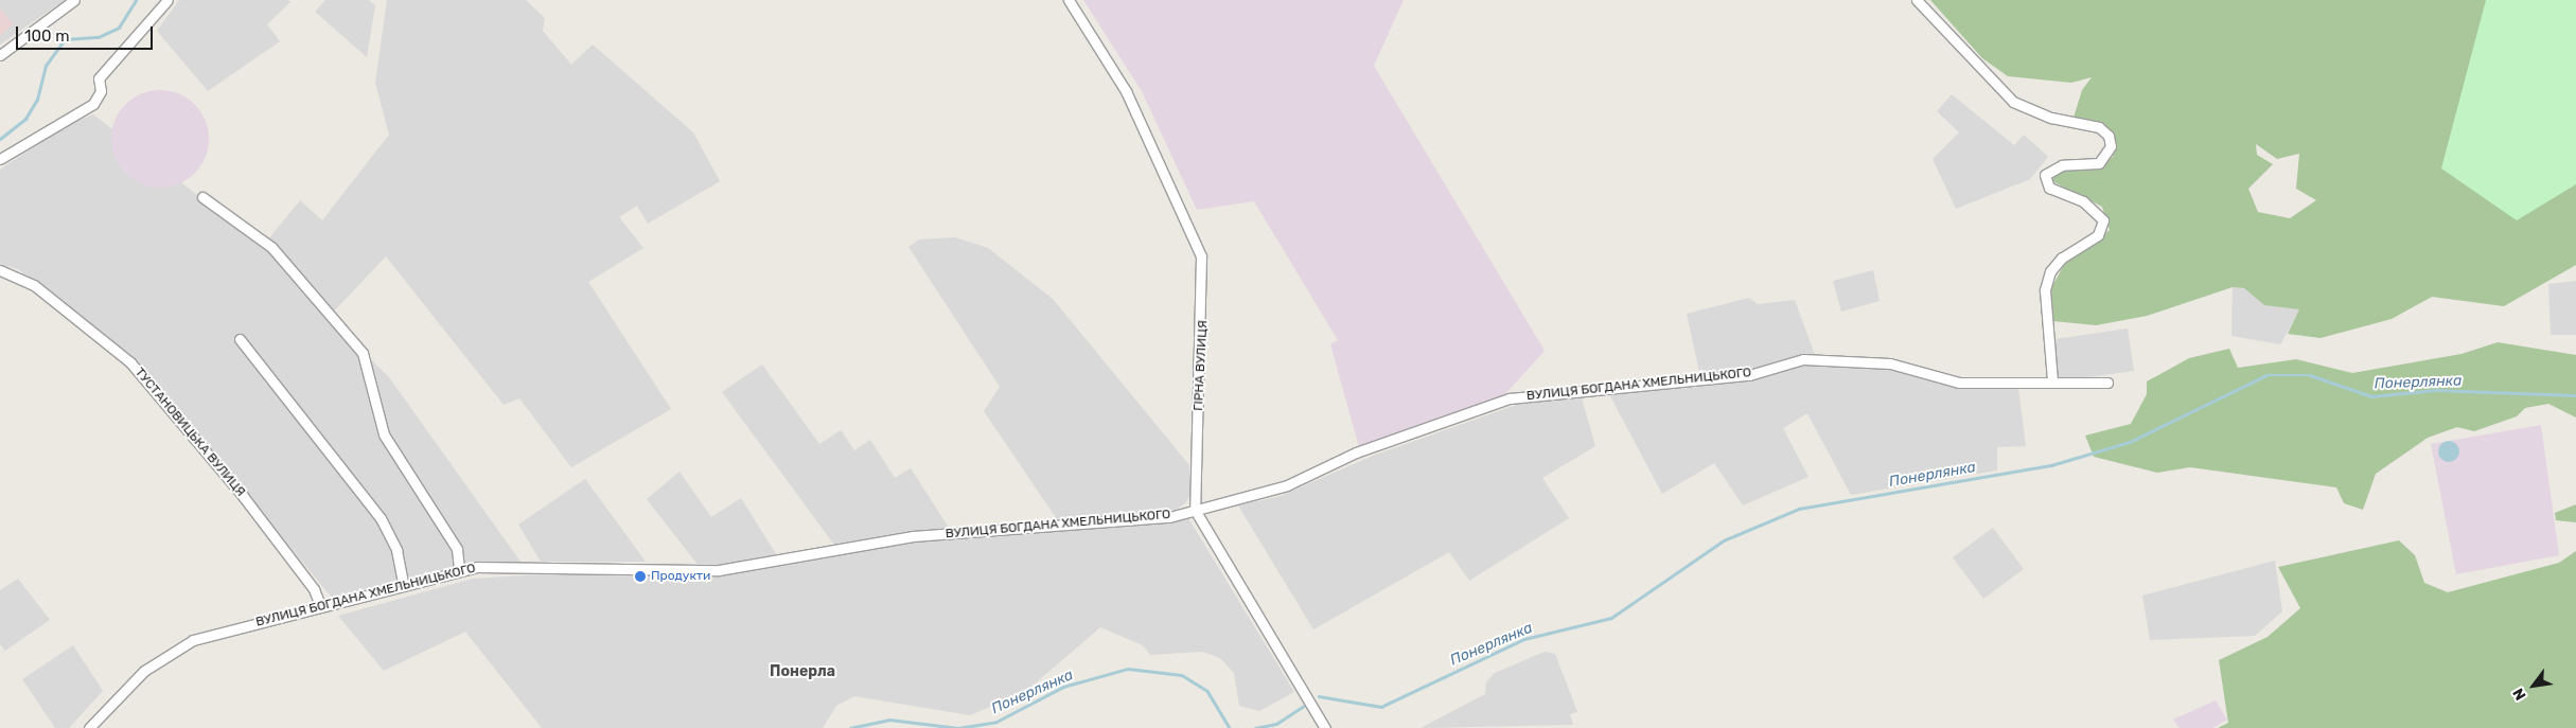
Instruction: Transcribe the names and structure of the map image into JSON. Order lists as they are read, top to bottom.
{
  "streets": {
    "street": ["ГІРНА ВУЛИЦЯ", "ВУЛИЦЯ БОГДАНА ХМЕЛЬНИЦЬКОГО", "ТУСТАНОВИЦЬКА ВУЛИЦЯ"]
  },
  "crossings": [
    ["ГІРНА ВУЛИЦЯ", "ВУЛИЦЯ БОГДАНА ХМЕЛЬНИЦЬКОГО"],
    ["ВУЛИЦЯ БОГДАНА ХМЕЛЬНИЦЬКОГО", "ТУСТАНОВИЦЬКА ВУЛИЦЯ"]
  ],
  "districts": ["Понерла"],
  "water": ["Понерлянка"],
  "places": ["Продукти"],
  "scale_bar": "100 m",
  "north": "bottom left"
}
